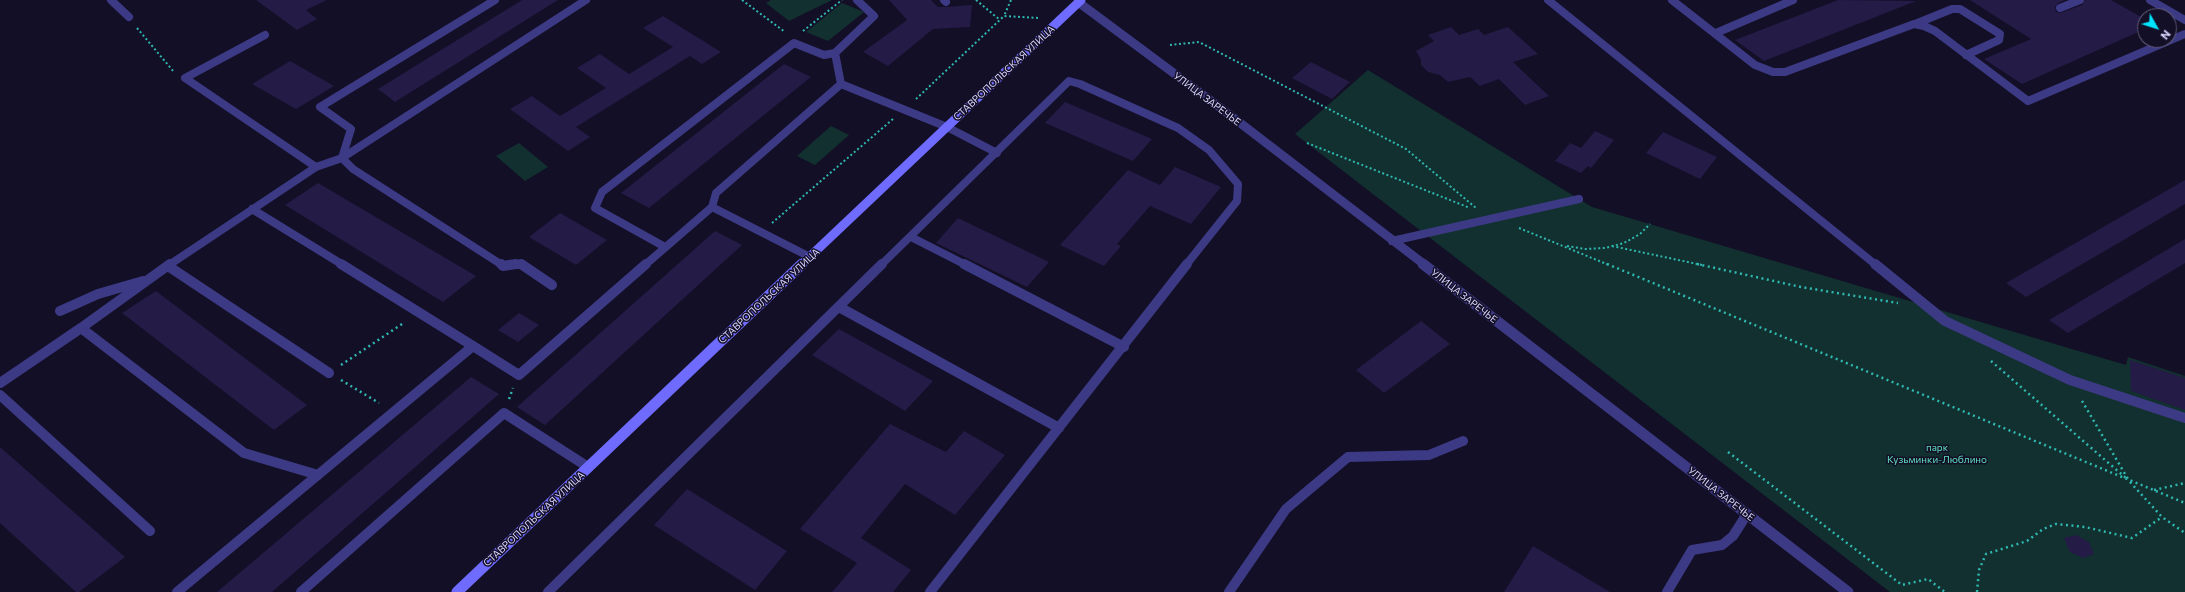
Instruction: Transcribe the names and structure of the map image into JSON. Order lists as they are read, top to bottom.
{
  "streets": {
    "main road": ["СТАВРОПОЛЬСКАЯ УЛИЦА"],
    "street": ["УЛИЦА ЗАРЕЧЬЕ"]
  },
  "crossings": [
    ["СТАВРОПОЛЬСКАЯ УЛИЦА", "УЛИЦА ЗАРЕЧЬЕ"]
  ],
  "parks": ["парк Кузьминки-Люблино"],
  "north": "bottom right"
}
